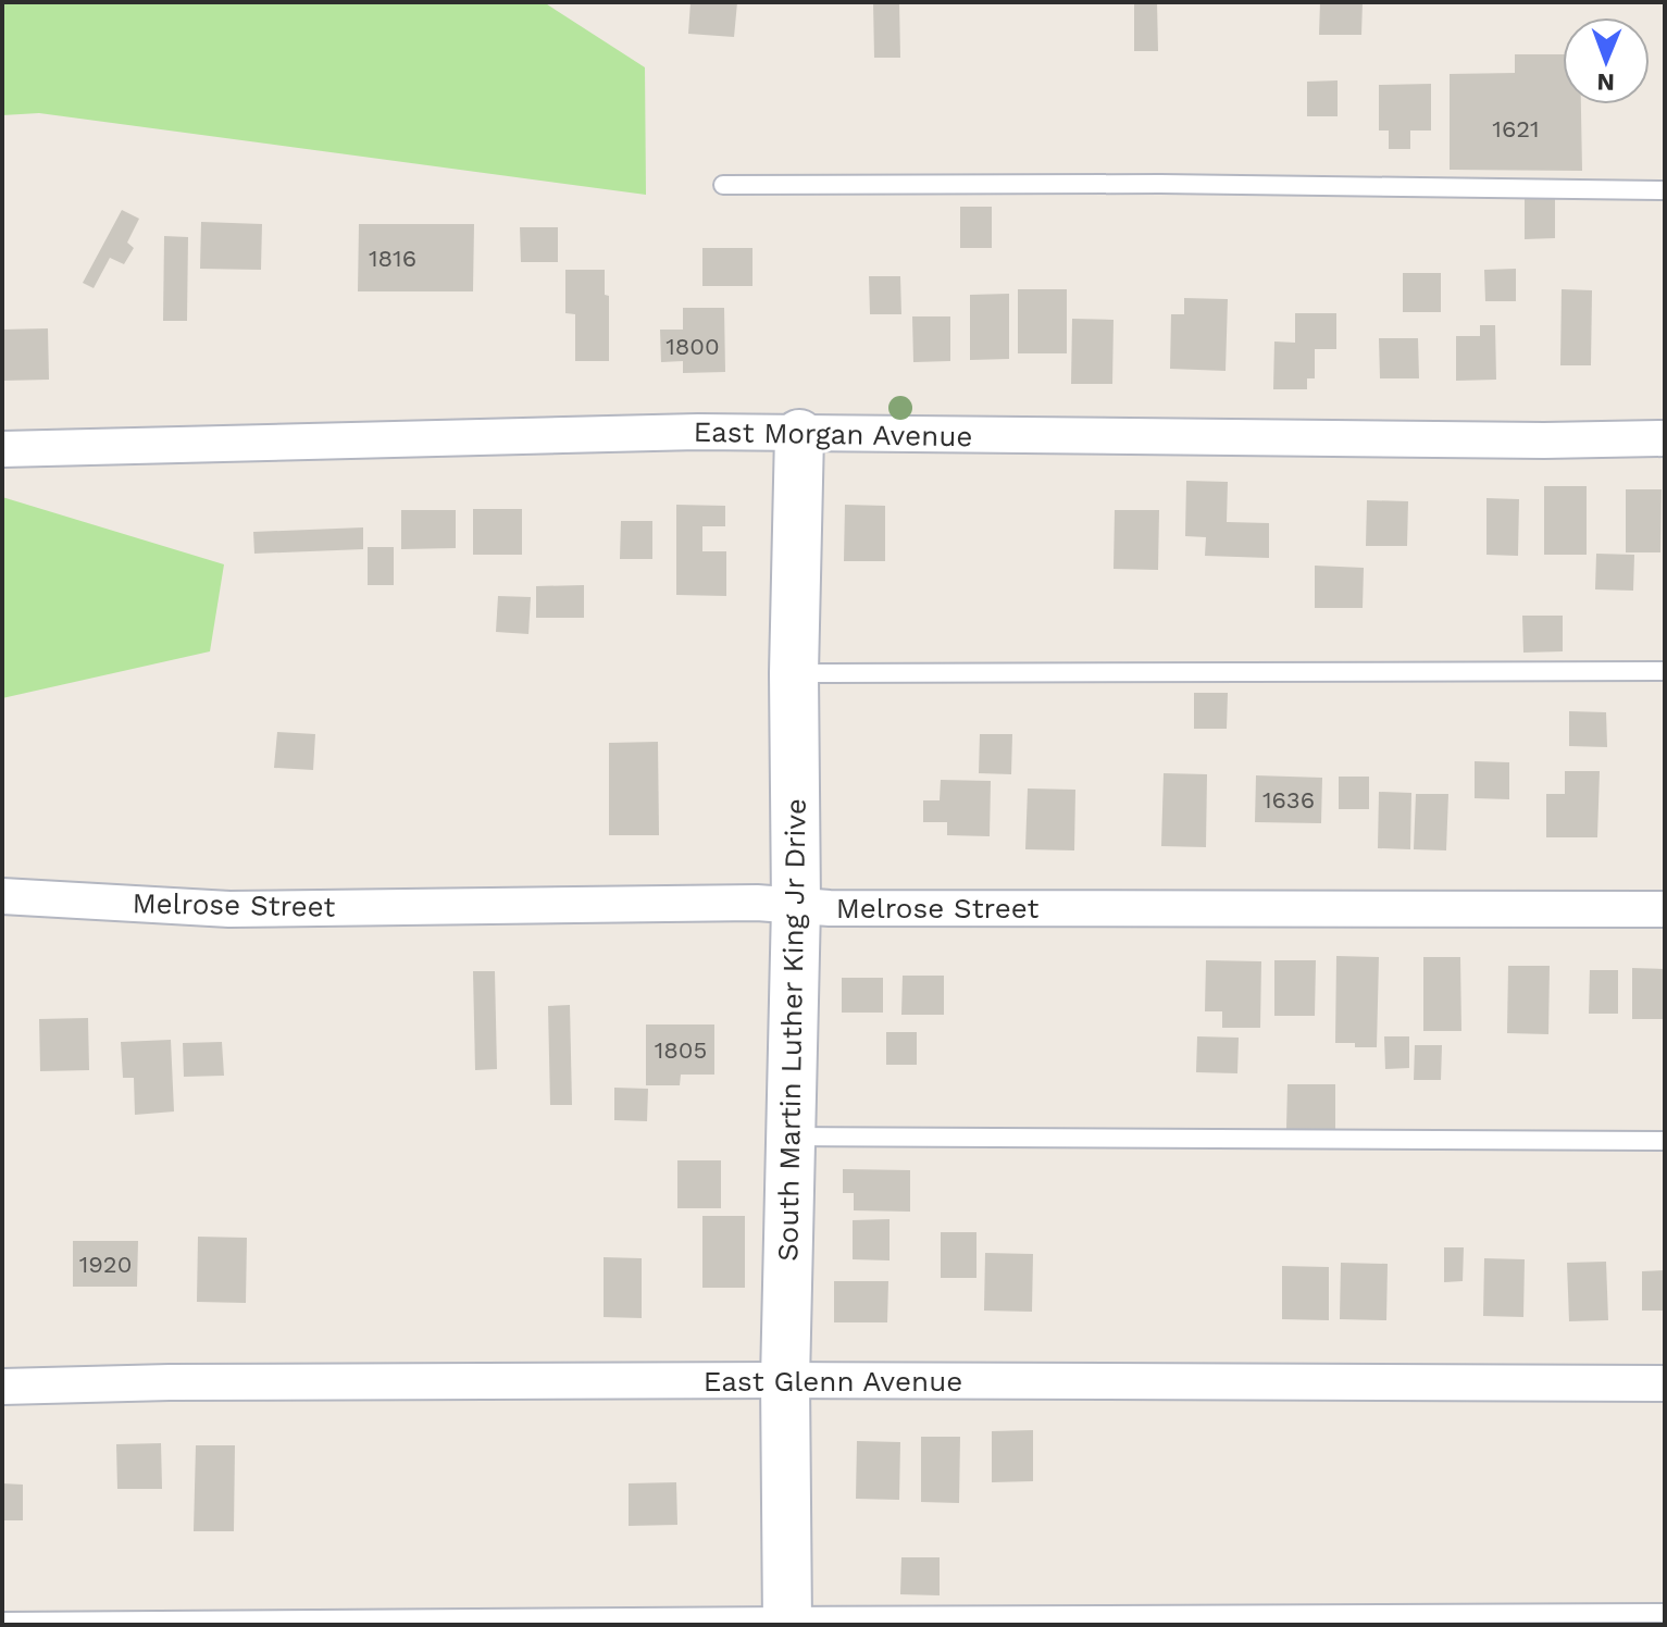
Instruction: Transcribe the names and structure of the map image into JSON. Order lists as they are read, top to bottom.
{
  "streets": {
    "street": [
      "East Morgan Avenue",
      "Melrose Street",
      "South Martin Luther King Jr Drive",
      "East Glenn Avenue"
    ]
  },
  "crossings": [
    ["East Morgan Avenue", "South Martin Luther King Jr Drive"],
    ["Melrose Street", "South Martin Luther King Jr Drive"],
    ["South Martin Luther King Jr Drive", "East Glenn Avenue"]
  ],
  "house_numbers": [
    "1621",
    "1816",
    "1800",
    "1636",
    "1805",
    "1920"
  ],
  "north": "bottom"
}
